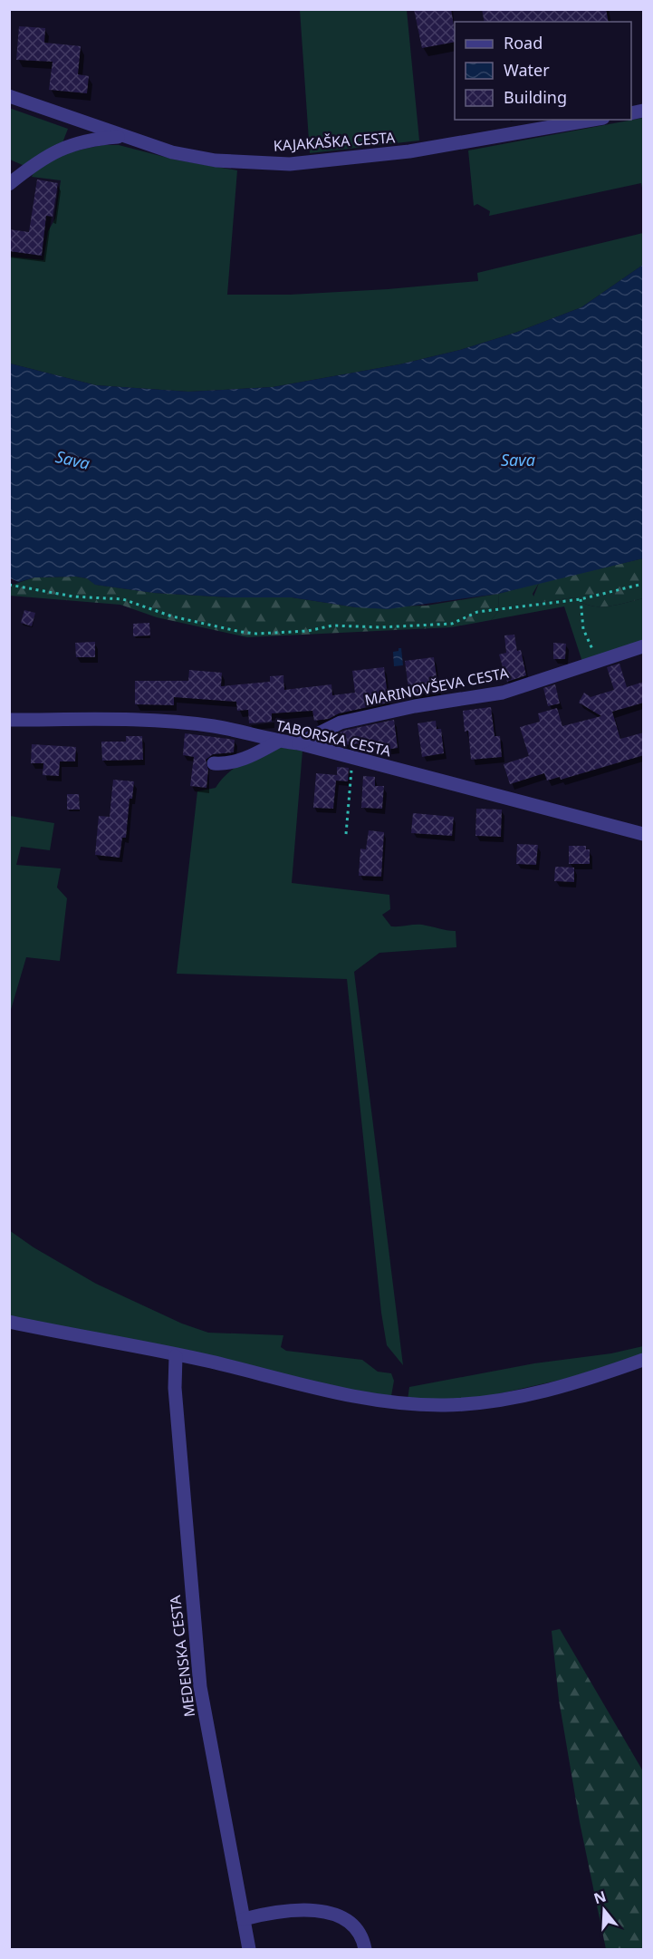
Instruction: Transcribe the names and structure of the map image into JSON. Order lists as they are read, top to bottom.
{
  "streets": {
    "street": [
      "KAJAKAŠKA CESTA",
      "MARINOVŠEVA CESTA",
      "TABORSKA CESTA",
      "MEDENSKA CESTA"
    ]
  },
  "crossings": [
    ["MARINOVŠEVA CESTA", "TABORSKA CESTA"]
  ],
  "water": ["Sava"],
  "legend": ["Road", "Water", "Building"],
  "north": "top"
}
